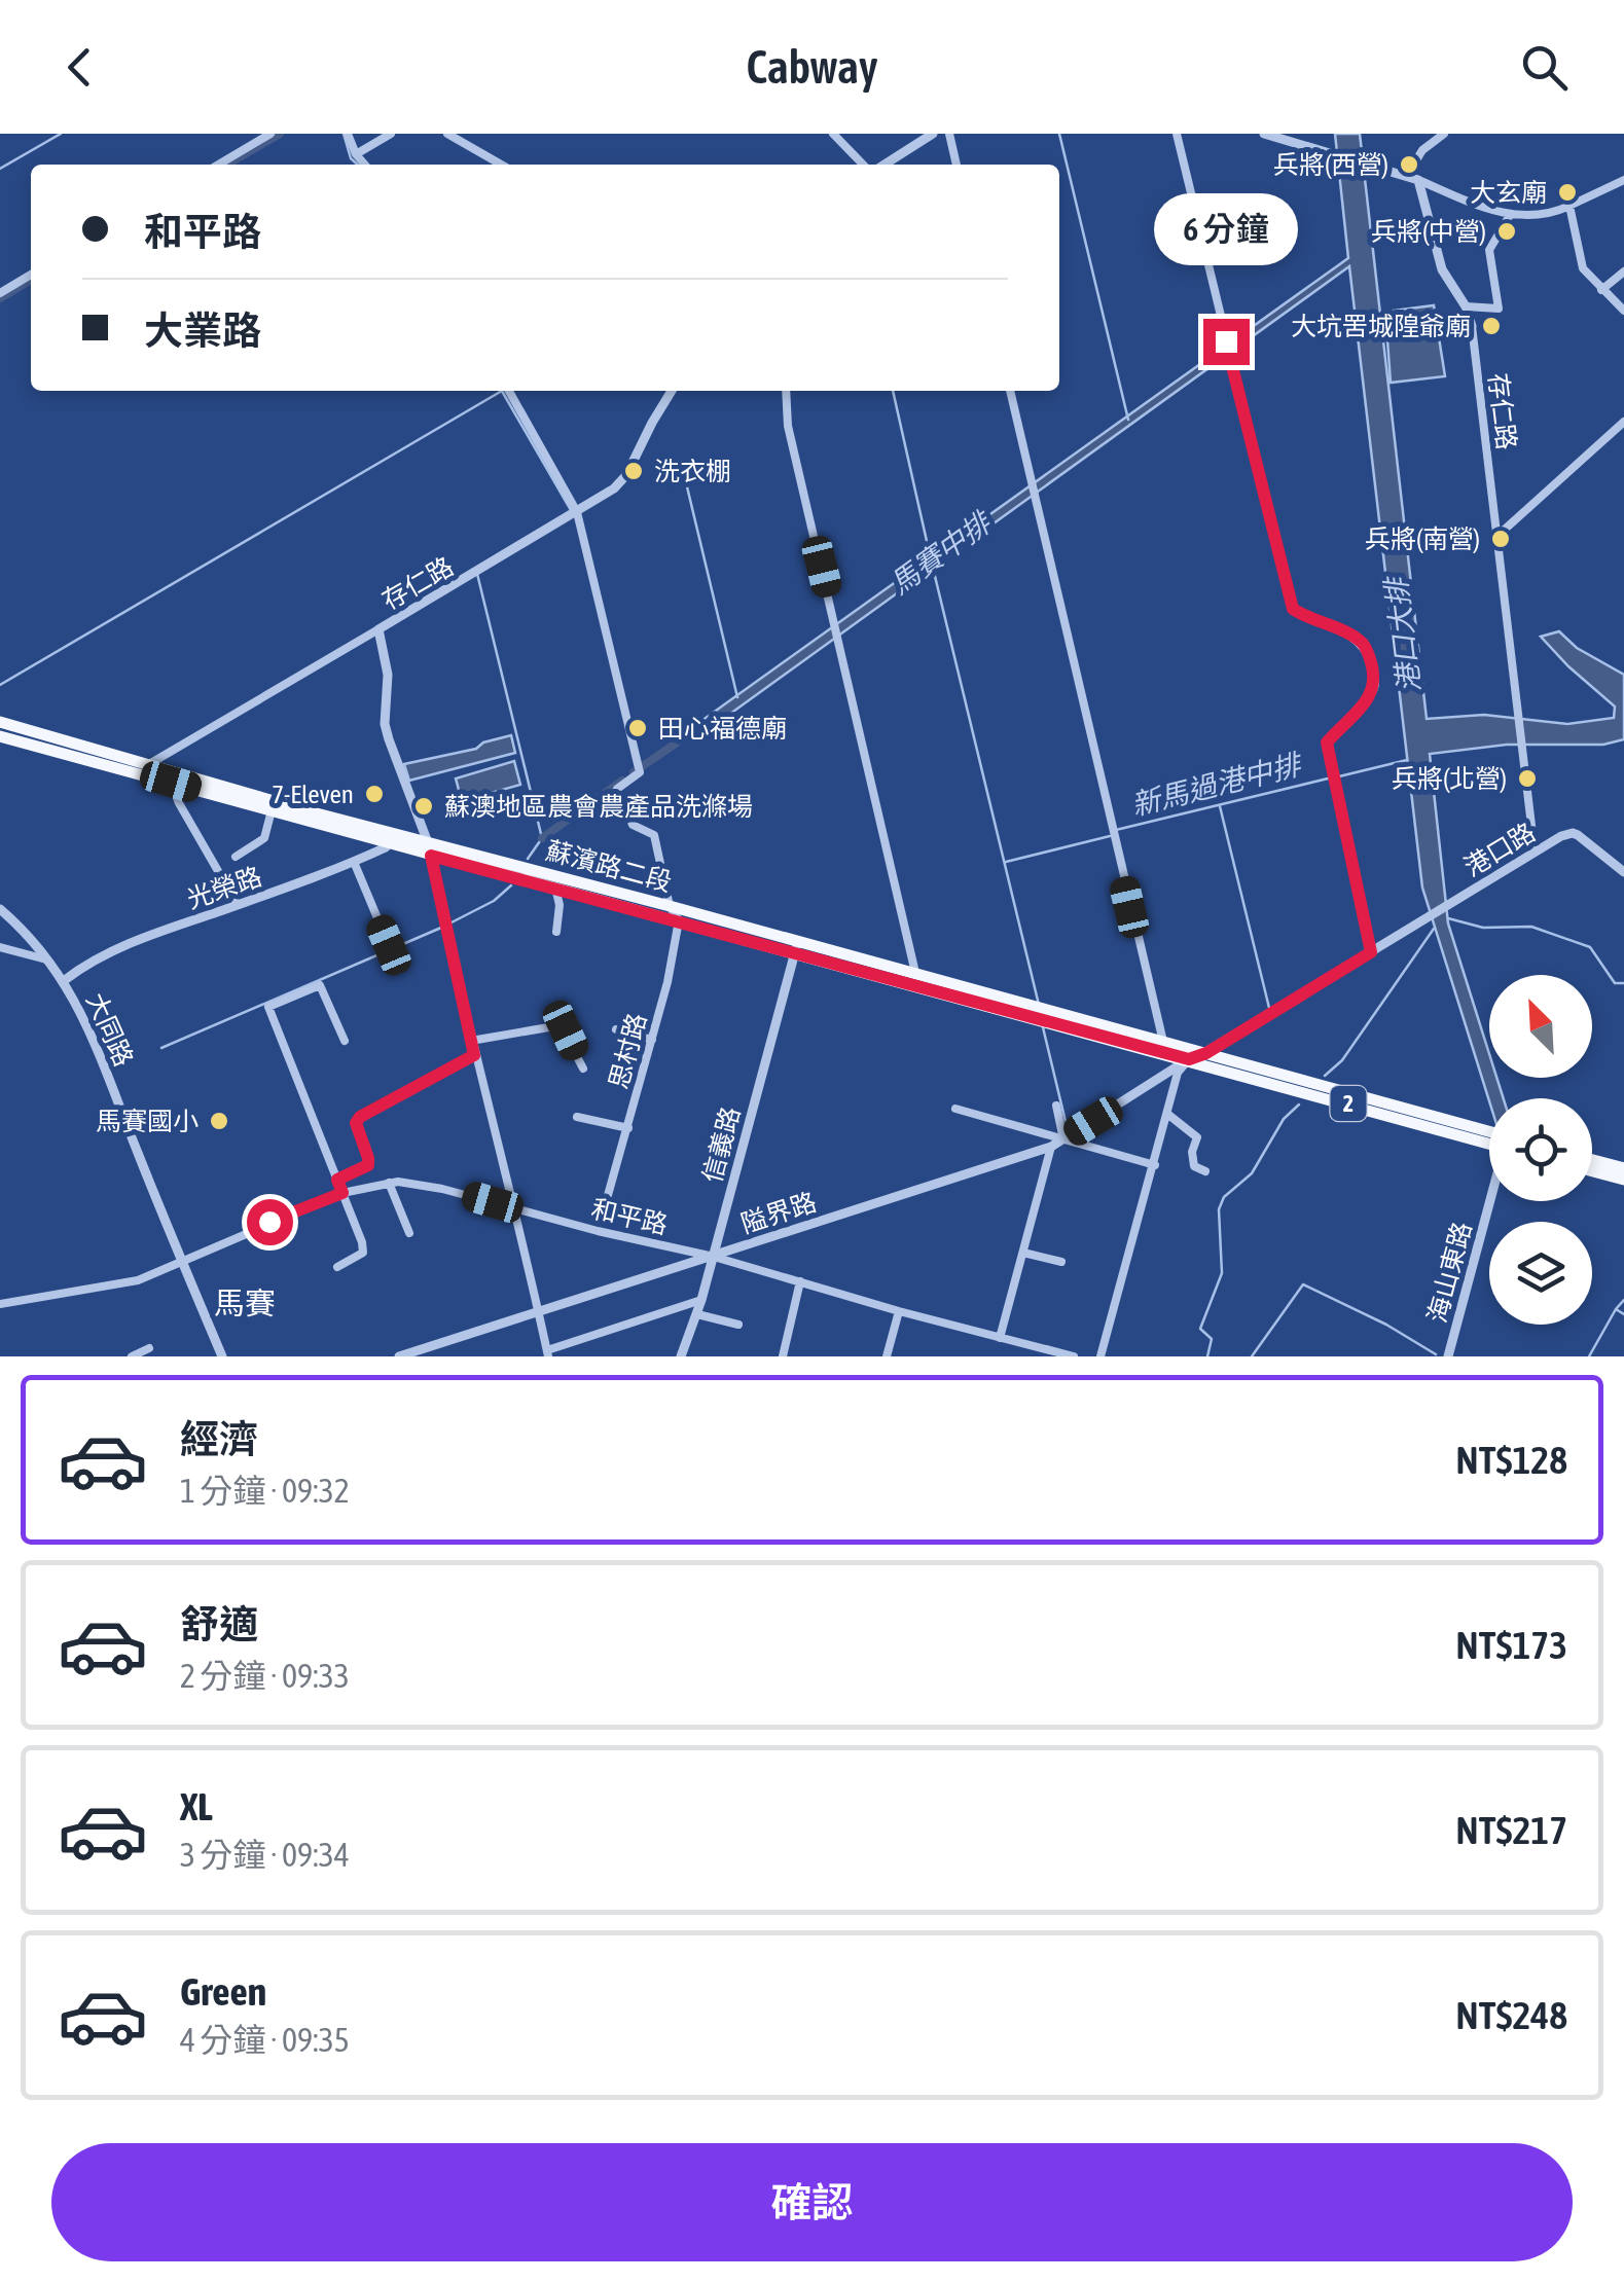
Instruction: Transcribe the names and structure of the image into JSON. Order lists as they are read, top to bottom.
{
  "streets": {
    "main road": ["蘇濱路二段", "2"],
    "street": [
      "存仁路",
      "港口路",
      "光榮路",
      "大同路",
      "思村路",
      "信義路",
      "隘界路",
      "和平路",
      "海山東路"
    ]
  },
  "crossings": [
    ["存仁路", "港口路"],
    ["存仁路", "蘇濱路二段"],
    ["蘇濱路二段", "光榮路"],
    ["蘇濱路二段", "思村路"],
    ["蘇濱路二段", "2"],
    ["蘇濱路二段", "信義路"],
    ["光榮路", "大同路"],
    ["大同路", "和平路"],
    ["信義路", "隘界路"],
    ["信義路", "和平路"],
    ["隘界路", "和平路"]
  ],
  "districts": ["馬賽"],
  "water": ["馬賽中排", "港口大排", "新馬過港中排"],
  "places": [
    "兵將(西營)",
    "大玄廟",
    "兵將(中營)",
    "大坑罟城隍爺廟",
    "洗衣棚",
    "兵將(南營)",
    "田心福德廟",
    "兵將(北營)",
    "7-Eleven",
    "蘇澳地區農會農產品洗滌場",
    "馬賽國小"
  ],
  "north": "top left",
  "page": {
    "header": "Cabway",
    "banner": ["和平路", "大業路"],
    "bubble": "6 分鐘",
    "list": [
      {
        "name": "經濟",
        "note": "1 分鐘 · 09:32",
        "value": "NT$128"
      },
      {
        "name": "舒適",
        "note": "2 分鐘 · 09:33",
        "value": "NT$173"
      },
      {
        "name": "XL",
        "note": "3 分鐘 · 09:34",
        "value": "NT$217"
      },
      {
        "name": "Green",
        "note": "4 分鐘 · 09:35",
        "value": "NT$248"
      }
    ],
    "buttons": "確認"
  }
}
